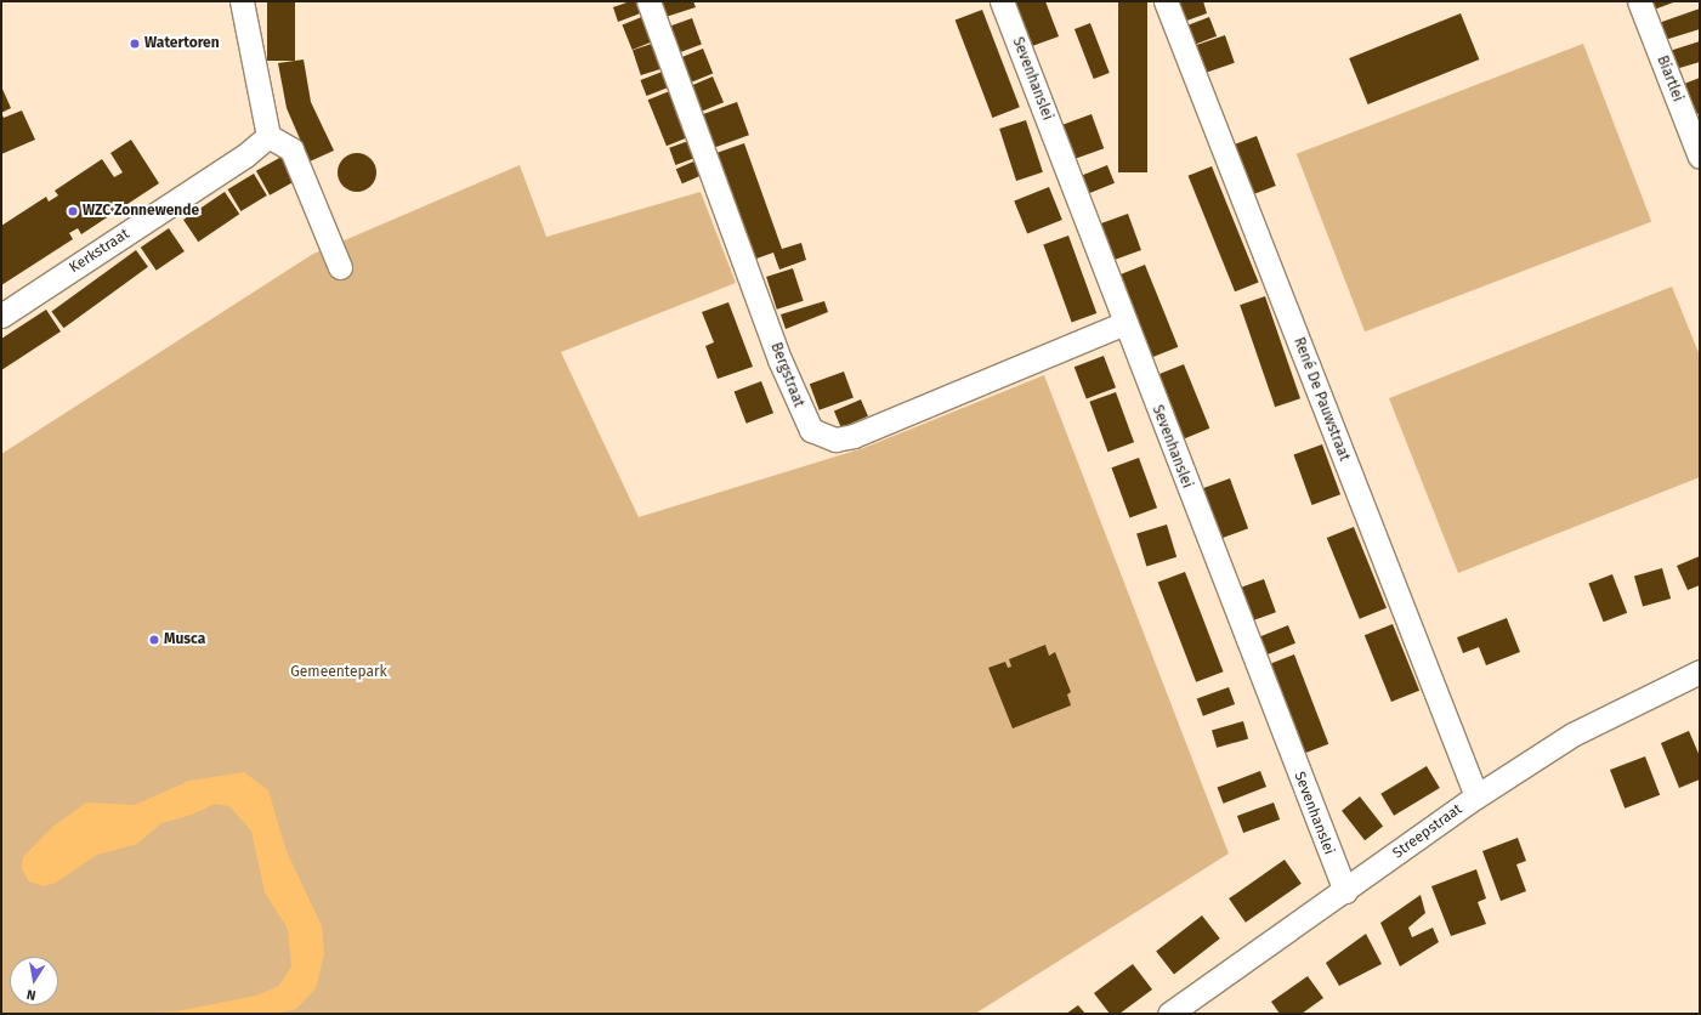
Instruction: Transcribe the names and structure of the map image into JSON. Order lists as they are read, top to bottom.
{
  "streets": {
    "street": [
      "Sevenhanslei",
      "Biartlei",
      "Kerkstraat",
      "Bergstraat",
      "René De Pauwstraat",
      "Streepstraat"
    ]
  },
  "crossings": [
    ["Sevenhanslei", "Bergstraat"],
    ["Sevenhanslei", "Streepstraat"],
    ["René De Pauwstraat", "Streepstraat"]
  ],
  "parks": ["Gemeentepark"],
  "places": ["Watertoren", "WZC Zonnewende", "Musca"],
  "north": "bottom"
}
